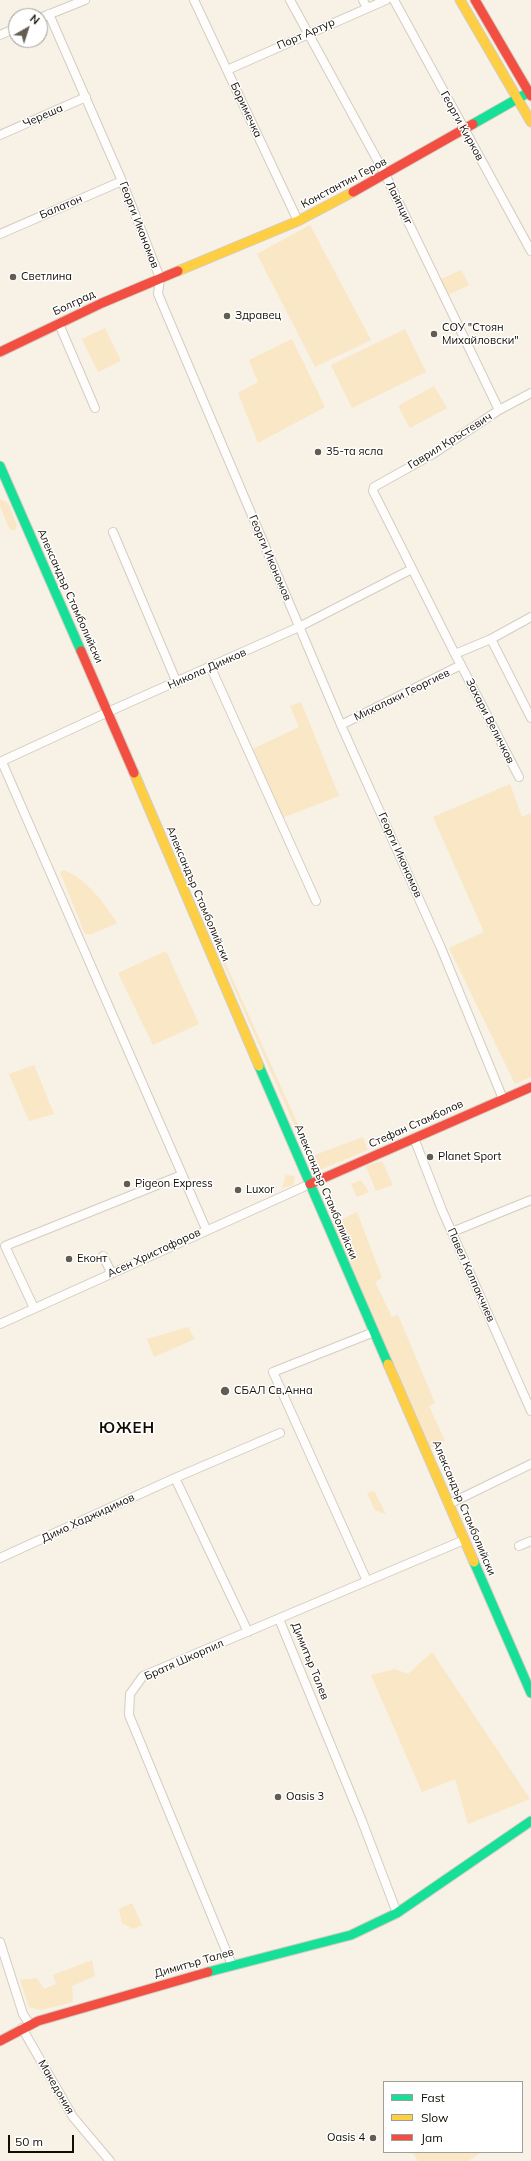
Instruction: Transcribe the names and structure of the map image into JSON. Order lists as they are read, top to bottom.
{
  "streets": {
    "street": [
      "Порт Артур",
      "Боримечка",
      "Череша",
      "Георги Кирков",
      "Константин Геров",
      "Лайпциг",
      "Балатон",
      "Георги Икономов",
      "Болград",
      "Гаврил Кръстевич",
      "Александър Стамболийски",
      "Никола Димков",
      "Михалаки Георгиев",
      "Захари Величков",
      "Стефан Стамболов",
      "Асен Христофоров",
      "Павел Калпакчиев",
      "Димо Хаджидимов",
      "Братя Шкорпил",
      "Димитър Талев",
      "Македония"
    ]
  },
  "crossings": [
    ["Порт Артур", "Боримечка"],
    ["Порт Артур", "Лайпциг"],
    ["Боримечка", "Константин Геров"],
    ["Череша", "Георги Икономов"],
    ["Георги Кирков", "Константин Геров"],
    ["Константин Геров", "Лайпциг"],
    ["Константин Геров", "Георги Икономов"],
    ["Константин Геров", "Болград"],
    ["Лайпциг", "Гаврил Кръстевич"],
    ["Балатон", "Георги Икономов"],
    ["Георги Икономов", "Болград"],
    ["Георги Икономов", "Никола Димков"],
    ["Георги Икономов", "Михалаки Георгиев"],
    ["Георги Икономов", "Стефан Стамболов"],
    ["Гаврил Кръстевич", "Никола Димков"],
    ["Александър Стамболийски", "Никола Димков"],
    ["Александър Стамболийски", "Стефан Стамболов"],
    ["Александър Стамболийски", "Асен Христофоров"],
    ["Александър Стамболийски", "Братя Шкорпил"],
    ["Михалаки Георгиев", "Захари Величков"],
    ["Стефан Стамболов", "Асен Христофоров"],
    ["Стефан Стамболов", "Павел Калпакчиев"],
    ["Братя Шкорпил", "Димитър Талев"],
    ["Димитър Талев", "Македония"]
  ],
  "districts": ["ЮЖЕН"],
  "places": [
    "Светлина",
    "Здравец",
    "СОУ \"Стоян Михайловски\"",
    "35-та ясла",
    "Planet Sport",
    "Pigeon Express",
    "Luxor",
    "Еконт",
    "СБАЛ Св,Анна",
    "Oasis 3",
    "Oasis 4"
  ],
  "legend": ["Fast", "Slow", "Jam"],
  "scale_bar": "50 m",
  "north": "top right"
}
